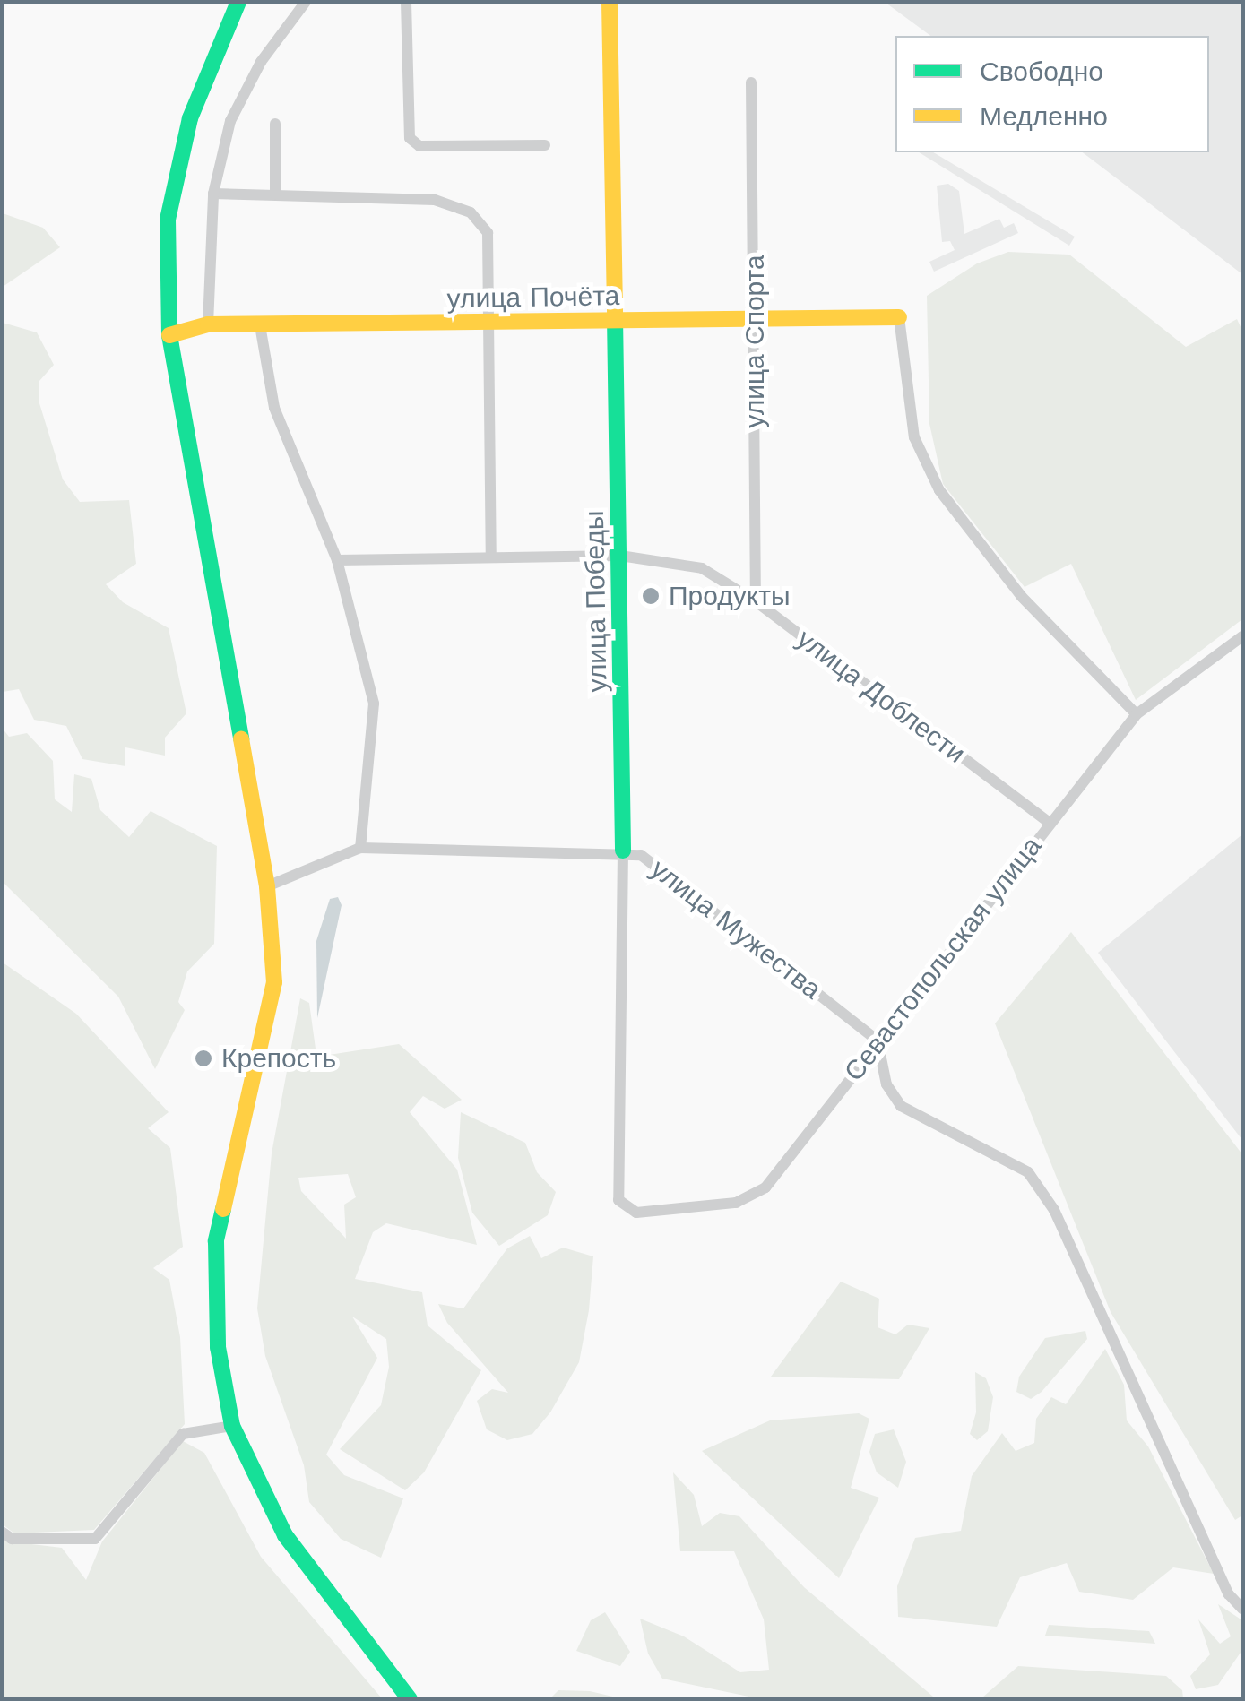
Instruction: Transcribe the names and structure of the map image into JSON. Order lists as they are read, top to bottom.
{
  "streets": {
    "main road": ["улица Почёта", "улица Победы"],
    "street": [
      "улица Спорта",
      "улица Доблести",
      "улица Мужества",
      "Севастопольская улица"
    ]
  },
  "crossings": [
    ["улица Почёта", "улица Спорта"],
    ["улица Почёта", "улица Победы"],
    ["улица Спорта", "улица Доблести"],
    ["улица Победы", "улица Доблести"],
    ["улица Победы", "улица Мужества"],
    ["улица Победы", "Севастопольская улица"],
    ["улица Доблести", "Севастопольская улица"],
    ["улица Мужества", "Севастопольская улица"]
  ],
  "places": ["Продукты", "Крепость"],
  "legend": ["Свободно", "Медленно"]
}
